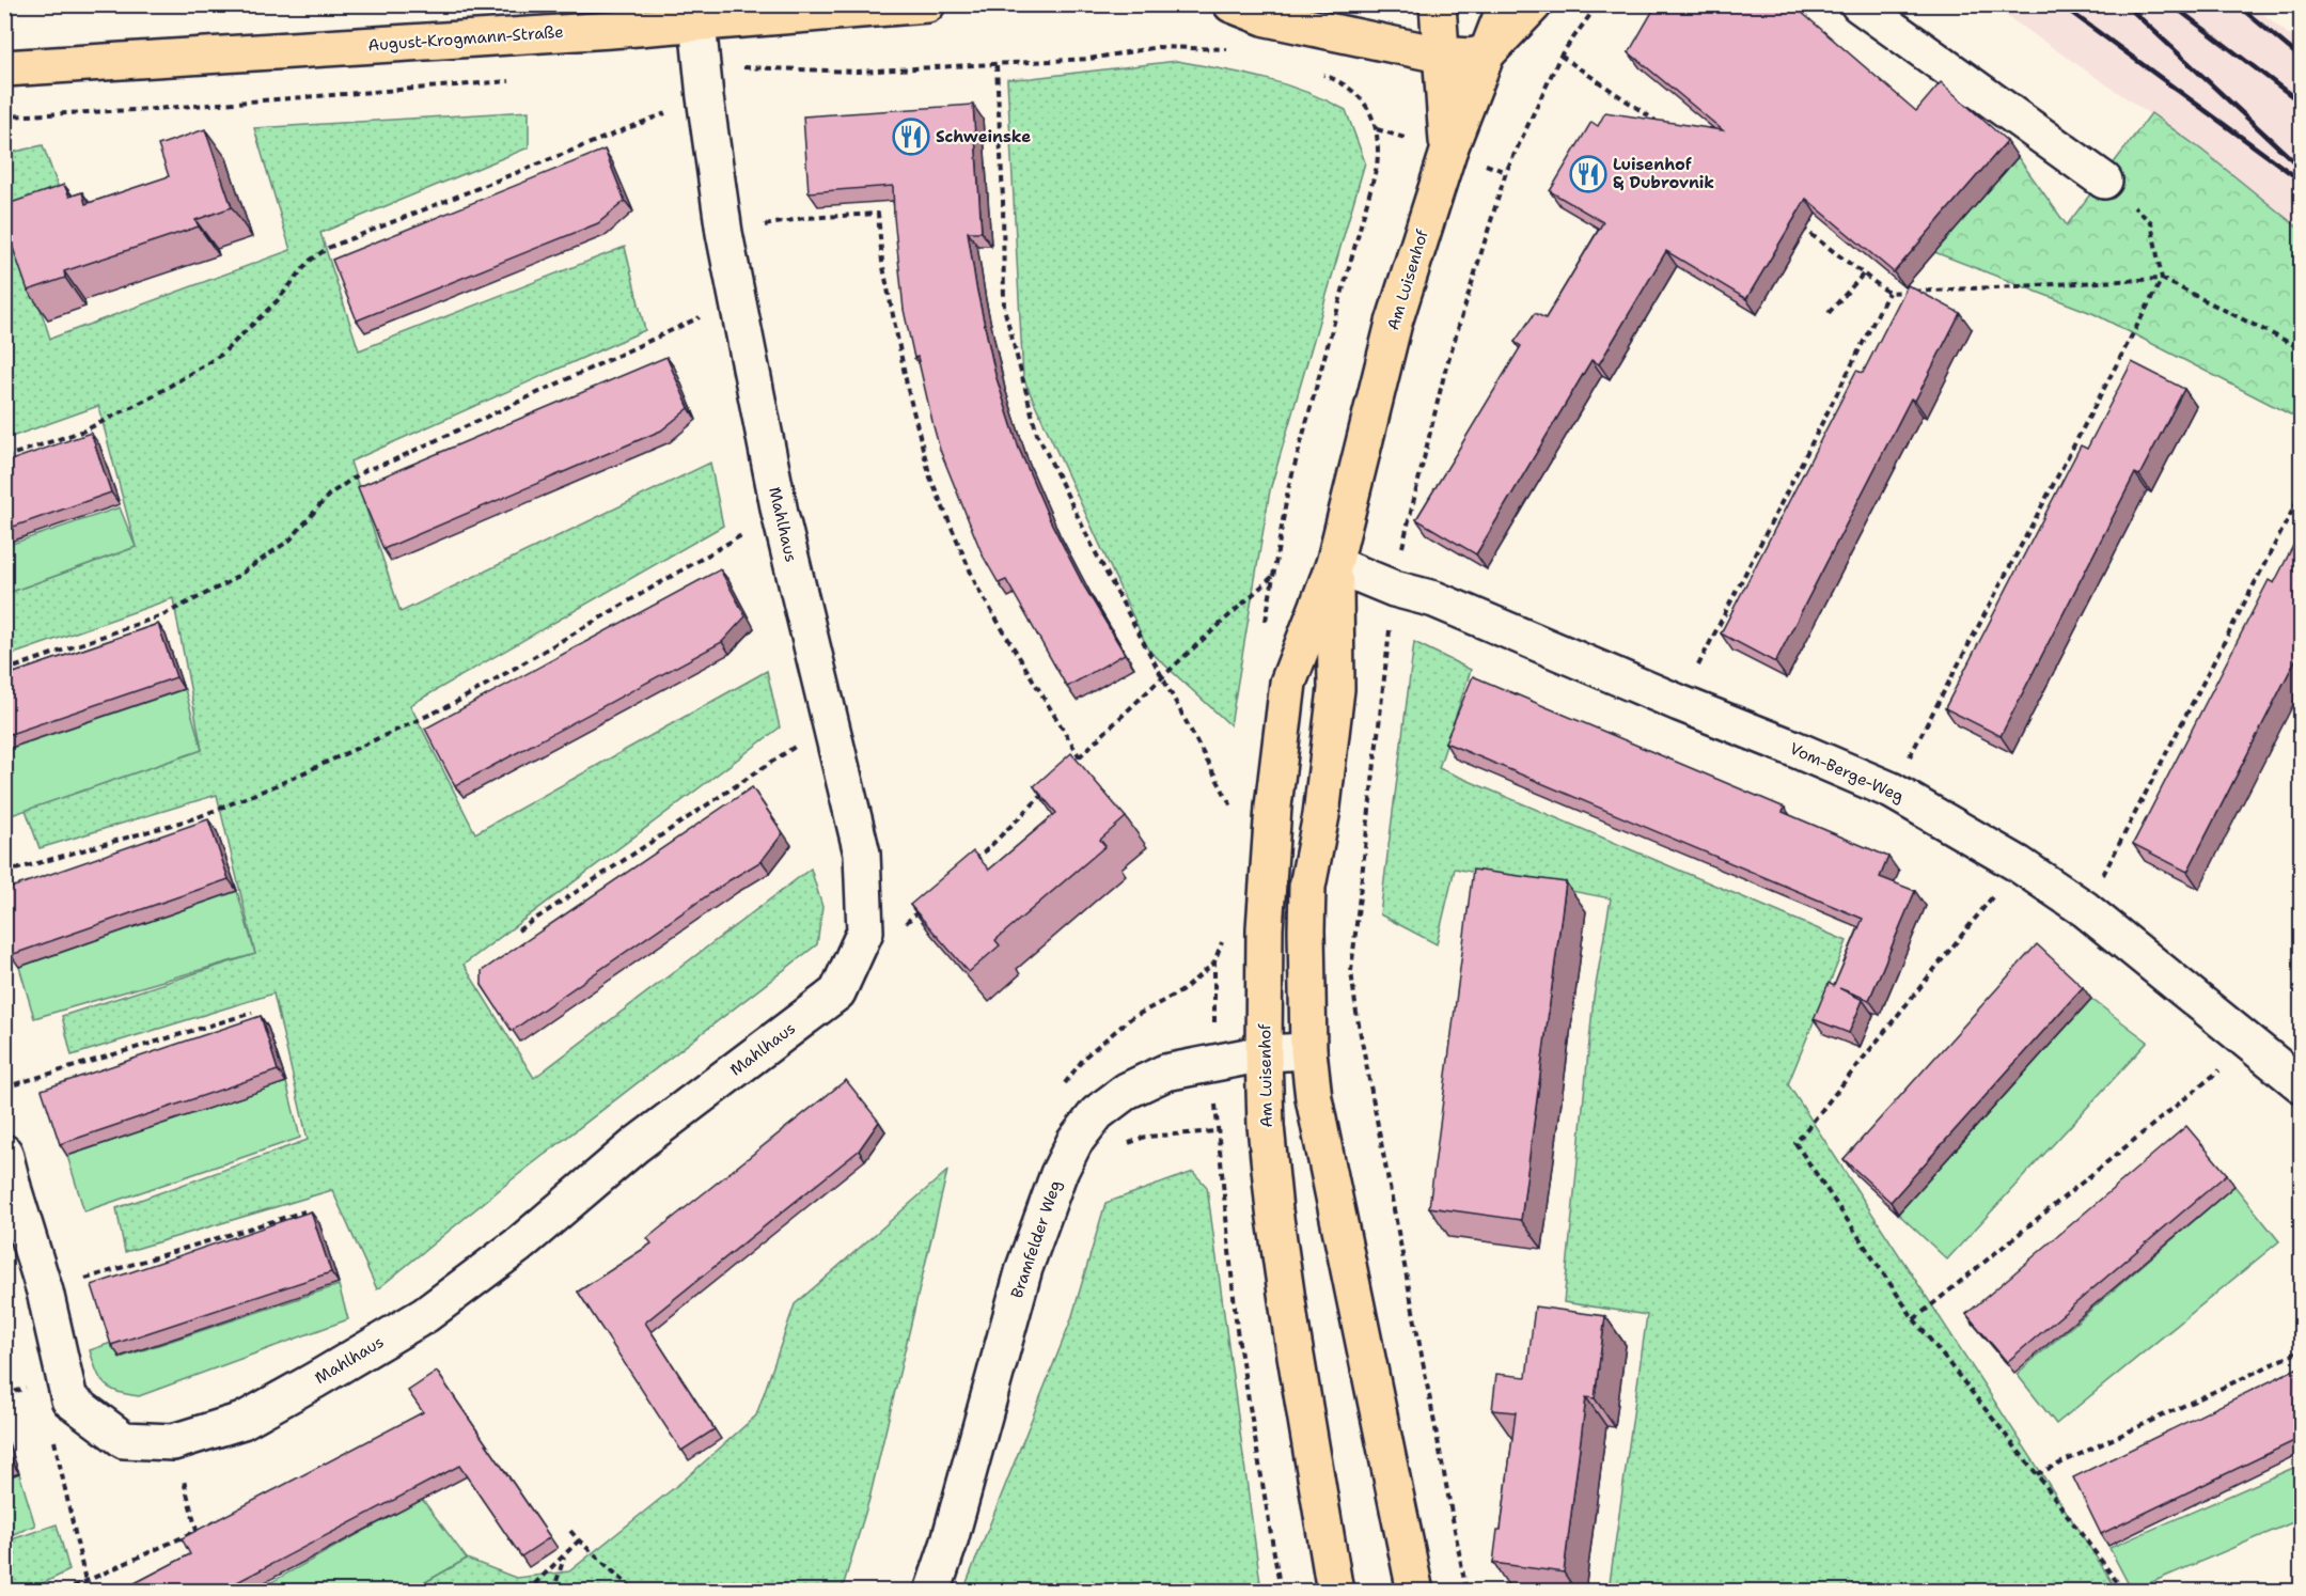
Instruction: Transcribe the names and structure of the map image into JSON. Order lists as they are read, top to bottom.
{
  "streets": {
    "main road": ["August-Krogmann-Straße", "Am Luisenhof"],
    "street": ["Mahlhaus", "Vom-Berge-Weg", "Bramfelder Weg"]
  },
  "crossings": [
    ["August-Krogmann-Straße", "Mahlhaus"],
    ["Am Luisenhof", "Vom-Berge-Weg"],
    ["Am Luisenhof", "Bramfelder Weg"]
  ],
  "places": {
    "restaurant": ["Schweinske", "Luisenhof & Dubrovnik"]
  }
}
